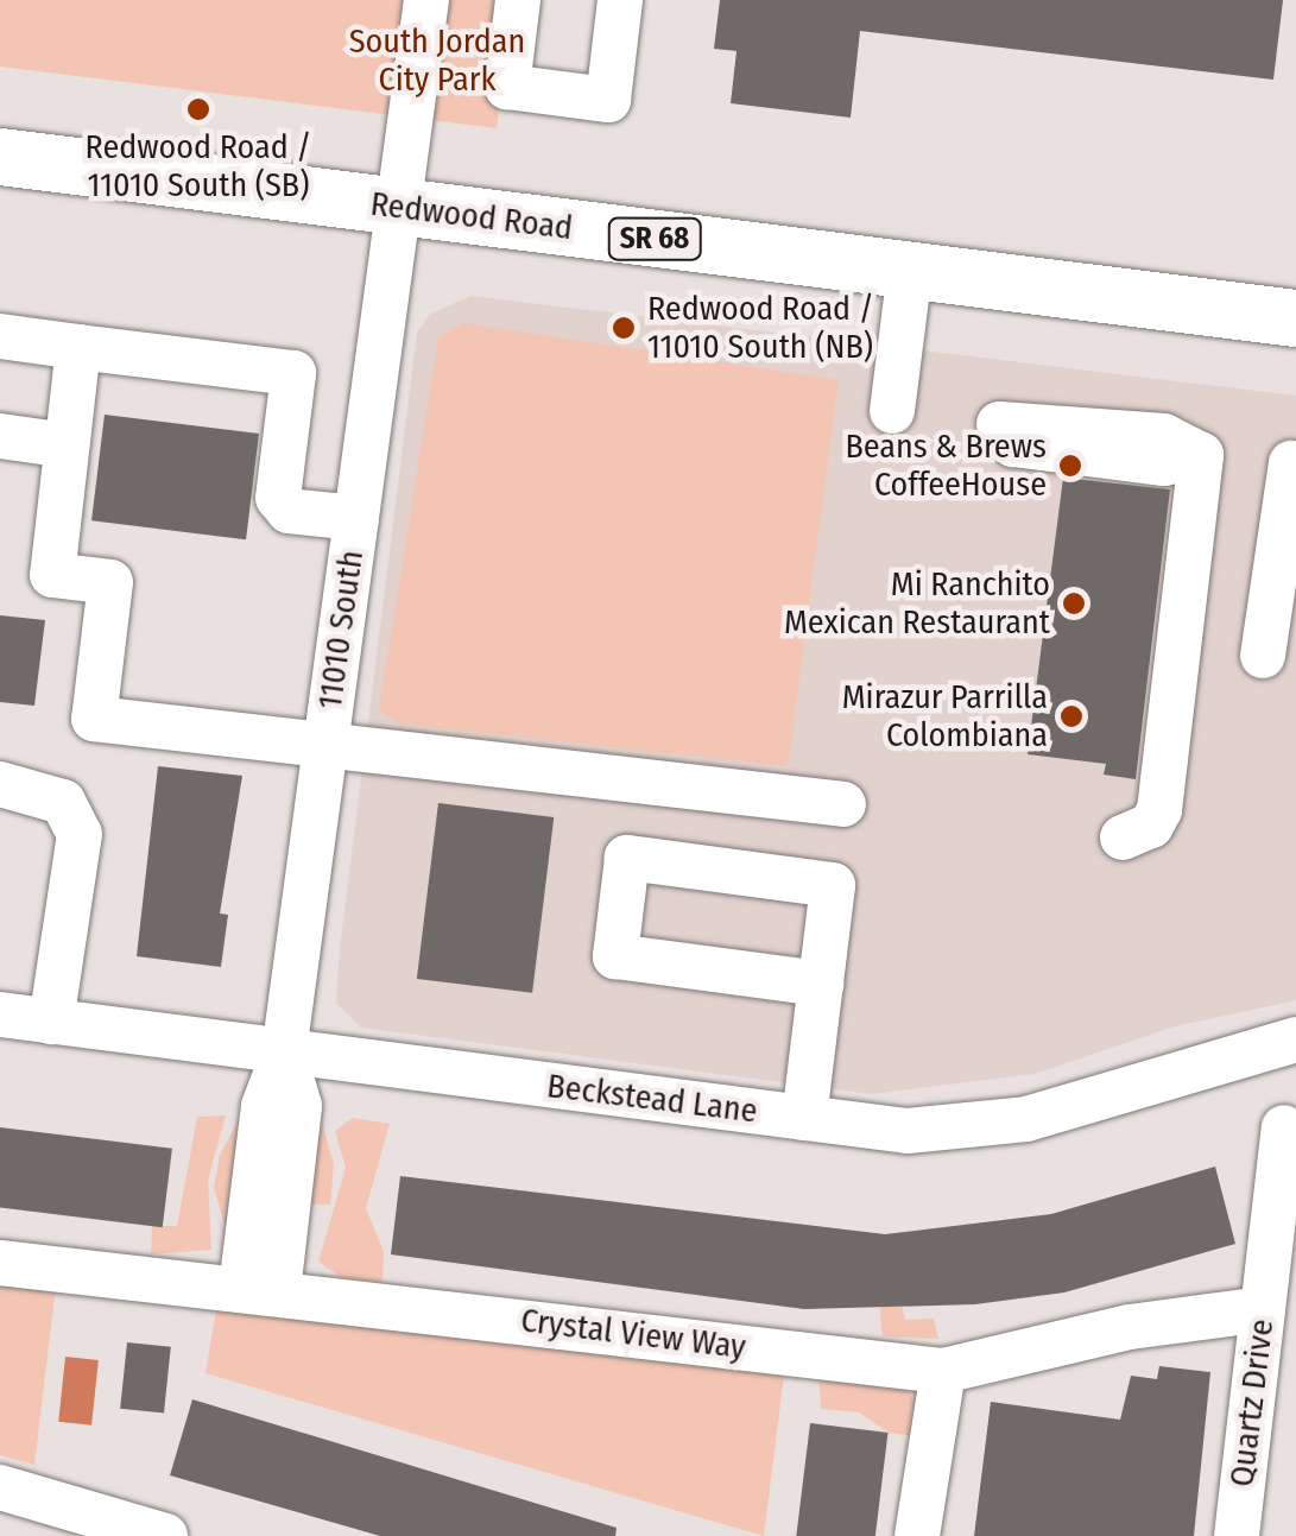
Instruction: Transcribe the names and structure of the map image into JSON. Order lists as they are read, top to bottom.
{
  "streets": {
    "main road": ["Redwood Road", "SR 68"],
    "street": [
      "11010 South",
      "Beckstead Lane",
      "Crystal View Way",
      "Quartz Drive"
    ]
  },
  "crossings": [
    ["Redwood Road", "11010 South"],
    ["11010 South", "Beckstead Lane"],
    ["11010 South", "Crystal View Way"],
    ["Crystal View Way", "Quartz Drive"]
  ],
  "parks": ["South Jordan City Park"],
  "places": [
    "Redwood Road / 11010 South (SB)",
    "Redwood Road / 11010 South (NB)",
    "Beans & Brews CoffeeHouse",
    "Mi Ranchito Mexican Restaurant",
    "Mirazur Parrilla Colombiana"
  ]
}
